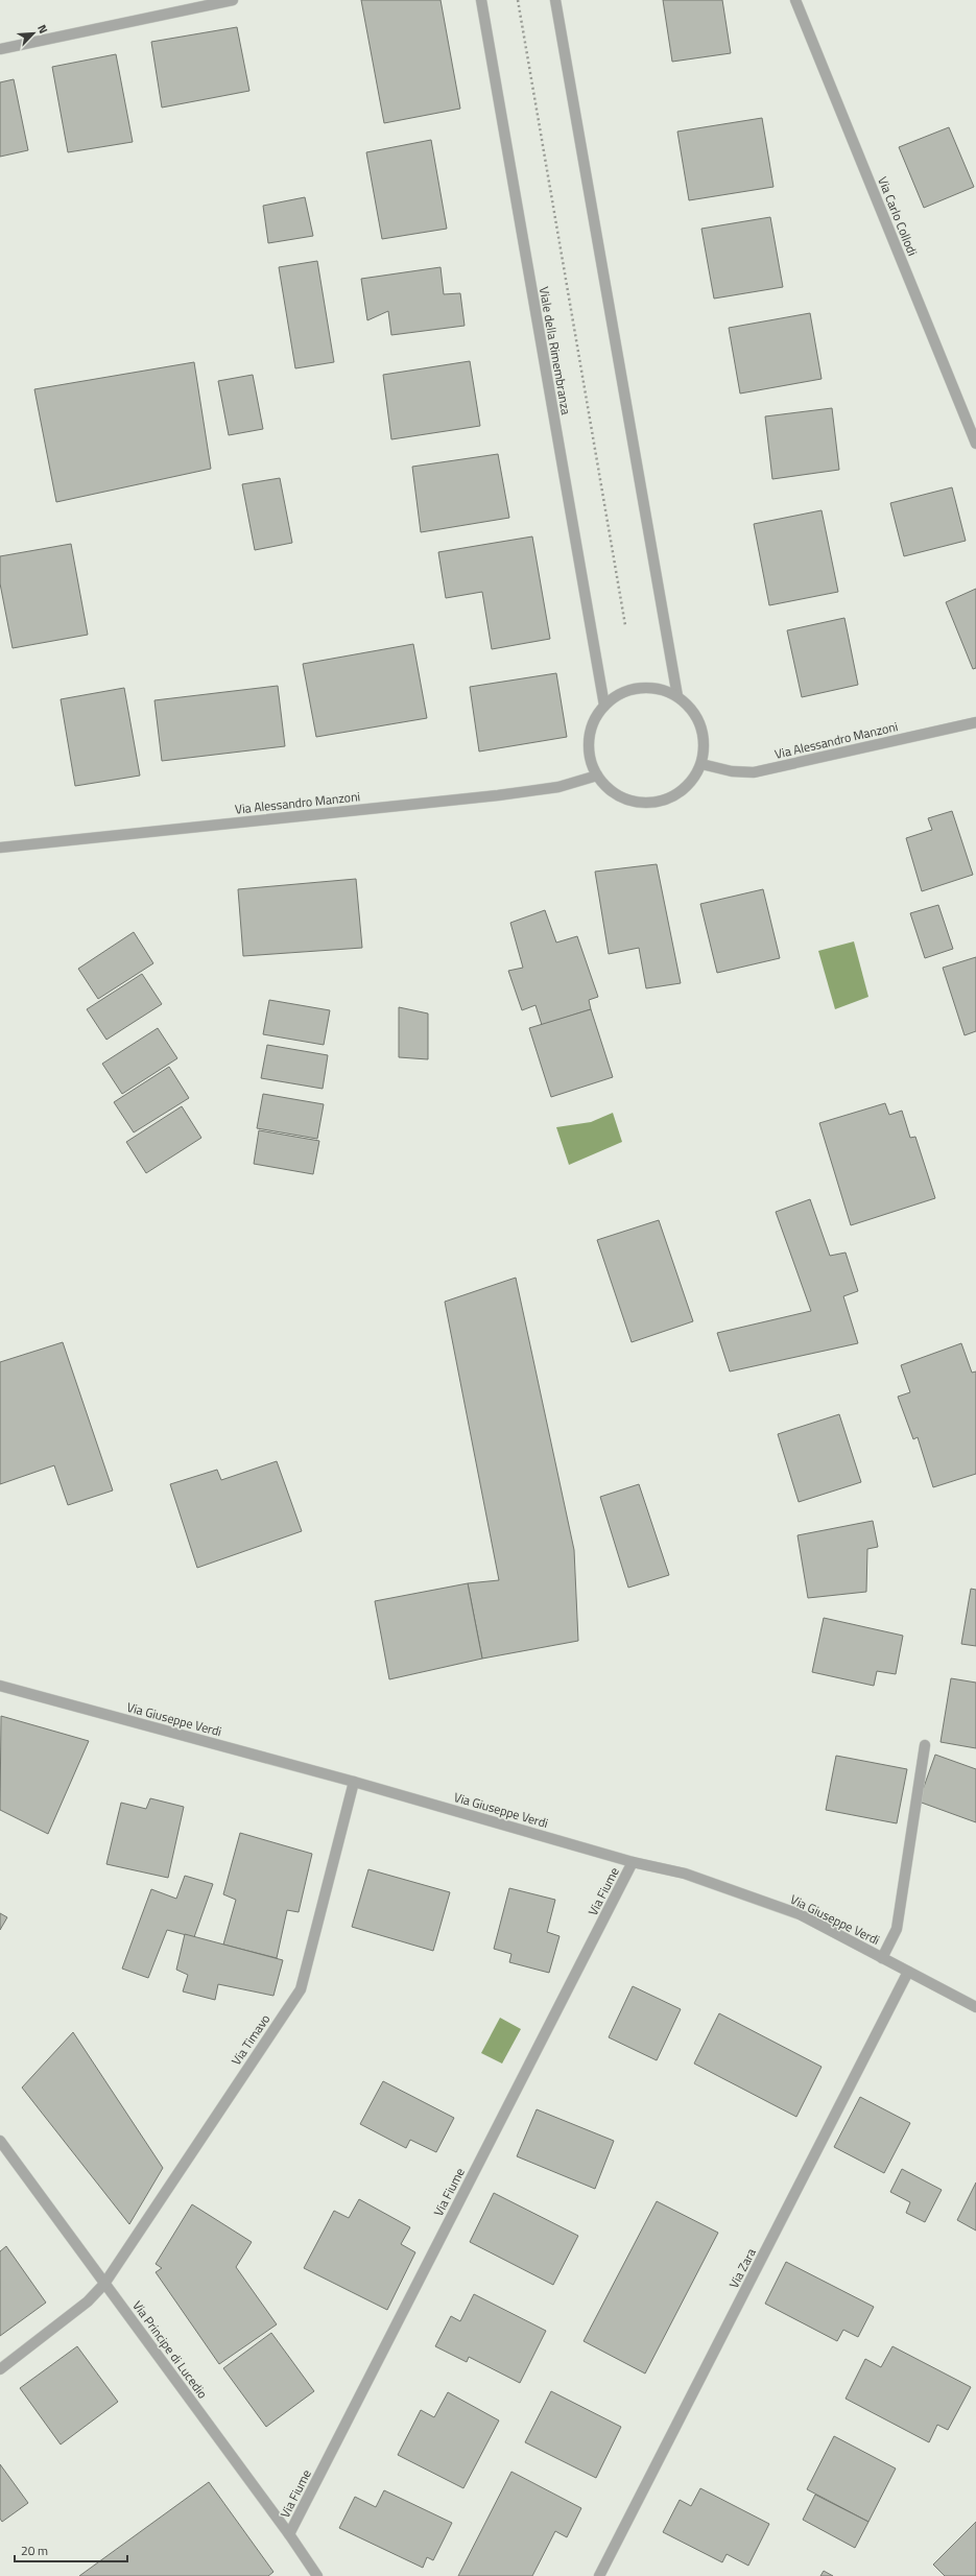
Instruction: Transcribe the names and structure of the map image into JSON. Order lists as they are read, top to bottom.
{
  "streets": {
    "street": [
      "Via Carlo Collodi",
      "Viale della Rimembranza",
      "Via Alessandro Manzoni",
      "Via Giuseppe Verdi",
      "Via Fiume",
      "Via Timavo",
      "Via Zara",
      "Via Principe di Lucedio"
    ]
  },
  "crossings": [
    ["Viale della Rimembranza", "Via Alessandro Manzoni"],
    ["Via Giuseppe Verdi", "Via Fiume"],
    ["Via Giuseppe Verdi", "Via Timavo"],
    ["Via Giuseppe Verdi", "Via Zara"],
    ["Via Fiume", "Via Principe di Lucedio"],
    ["Via Timavo", "Via Principe di Lucedio"]
  ],
  "scale_bar": "20 m",
  "north": "top right"
}
